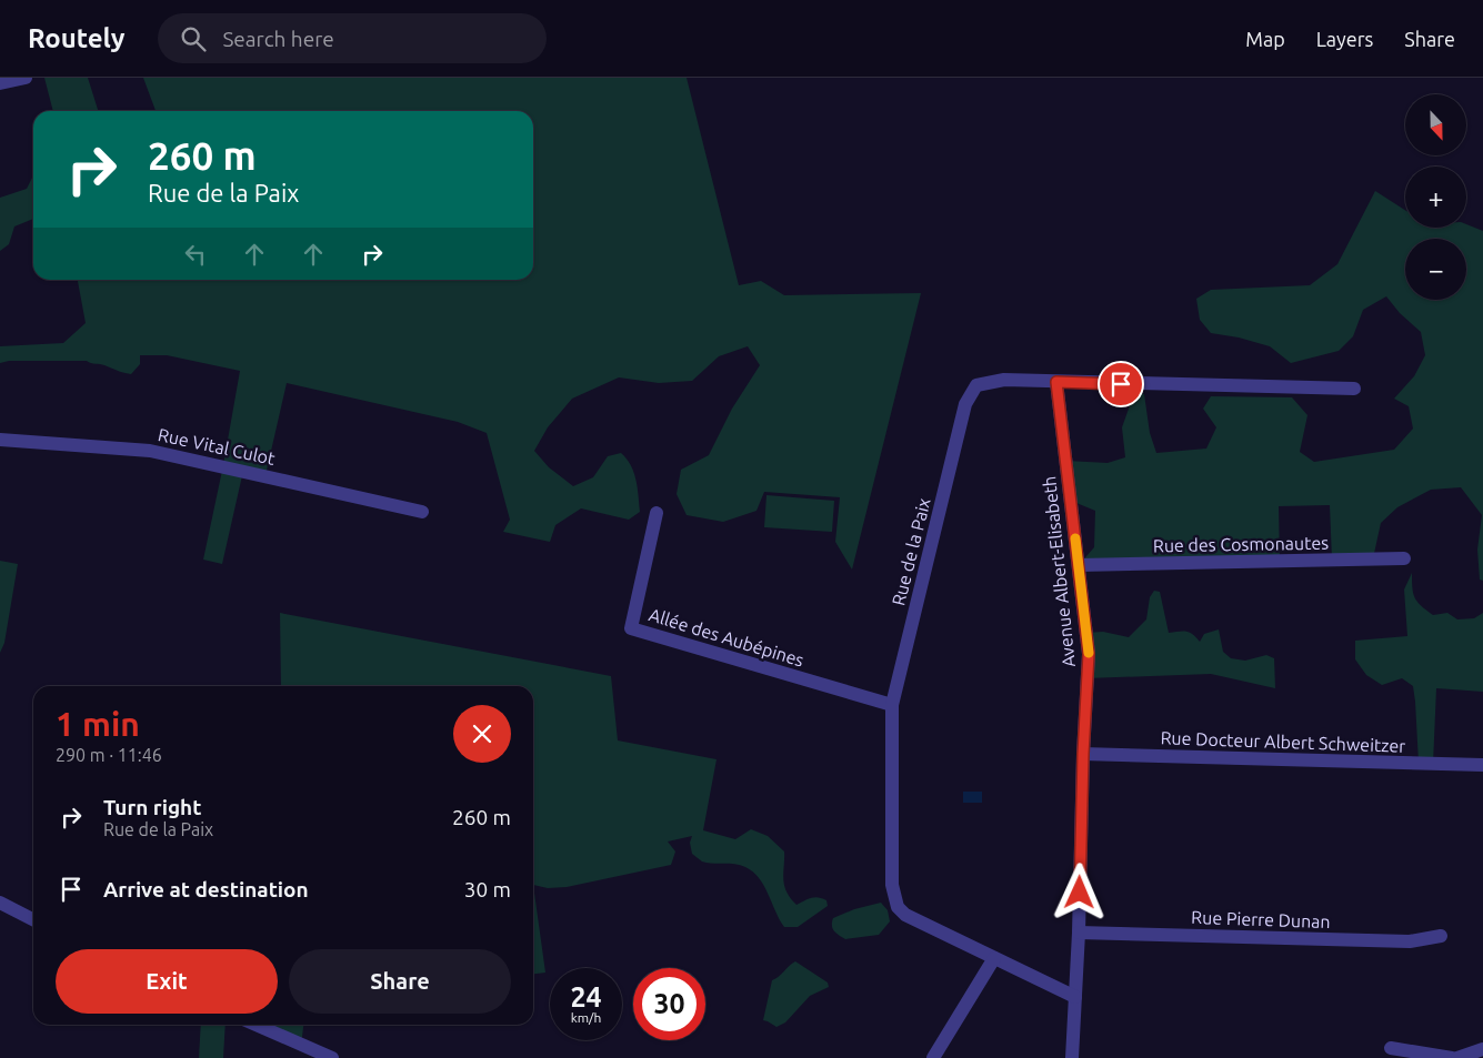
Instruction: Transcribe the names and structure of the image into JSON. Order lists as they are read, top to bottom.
{
  "streets": {
    "street": [
      "Rue Vital Culot",
      "Rue des Cosmonautes",
      "Rue de la Paix",
      "Avenue Albert-Elisabeth",
      "Allée des Aubépines",
      "Rue Docteur Albert Schweitzer",
      "Rue Pierre Dunan"
    ]
  },
  "crossings": [
    ["Rue des Cosmonautes", "Avenue Albert-Elisabeth"],
    ["Rue de la Paix", "Avenue Albert-Elisabeth"],
    ["Rue de la Paix", "Allée des Aubépines"],
    ["Avenue Albert-Elisabeth", "Rue Docteur Albert Schweitzer"],
    ["Avenue Albert-Elisabeth", "Rue Pierre Dunan"]
  ],
  "north": "bottom",
  "page": {
    "header": "Routely",
    "search": "Search here",
    "nav": ["Map", "Layers", "Share"],
    "map_buttons": ["+", "−"],
    "turn": ["260 m", "Rue de la Paix"],
    "heading": ["1 min", "290 m · 11:46"],
    "list": [
      {
        "name": "Turn right",
        "note": "Rue de la Paix",
        "value": "260 m"
      },
      {
        "name": "Arrive at destination",
        "value": "30 m"
      }
    ],
    "buttons": ["Exit", "Share"],
    "speed": "24 km/h",
    "limit": "30"
  }
}
